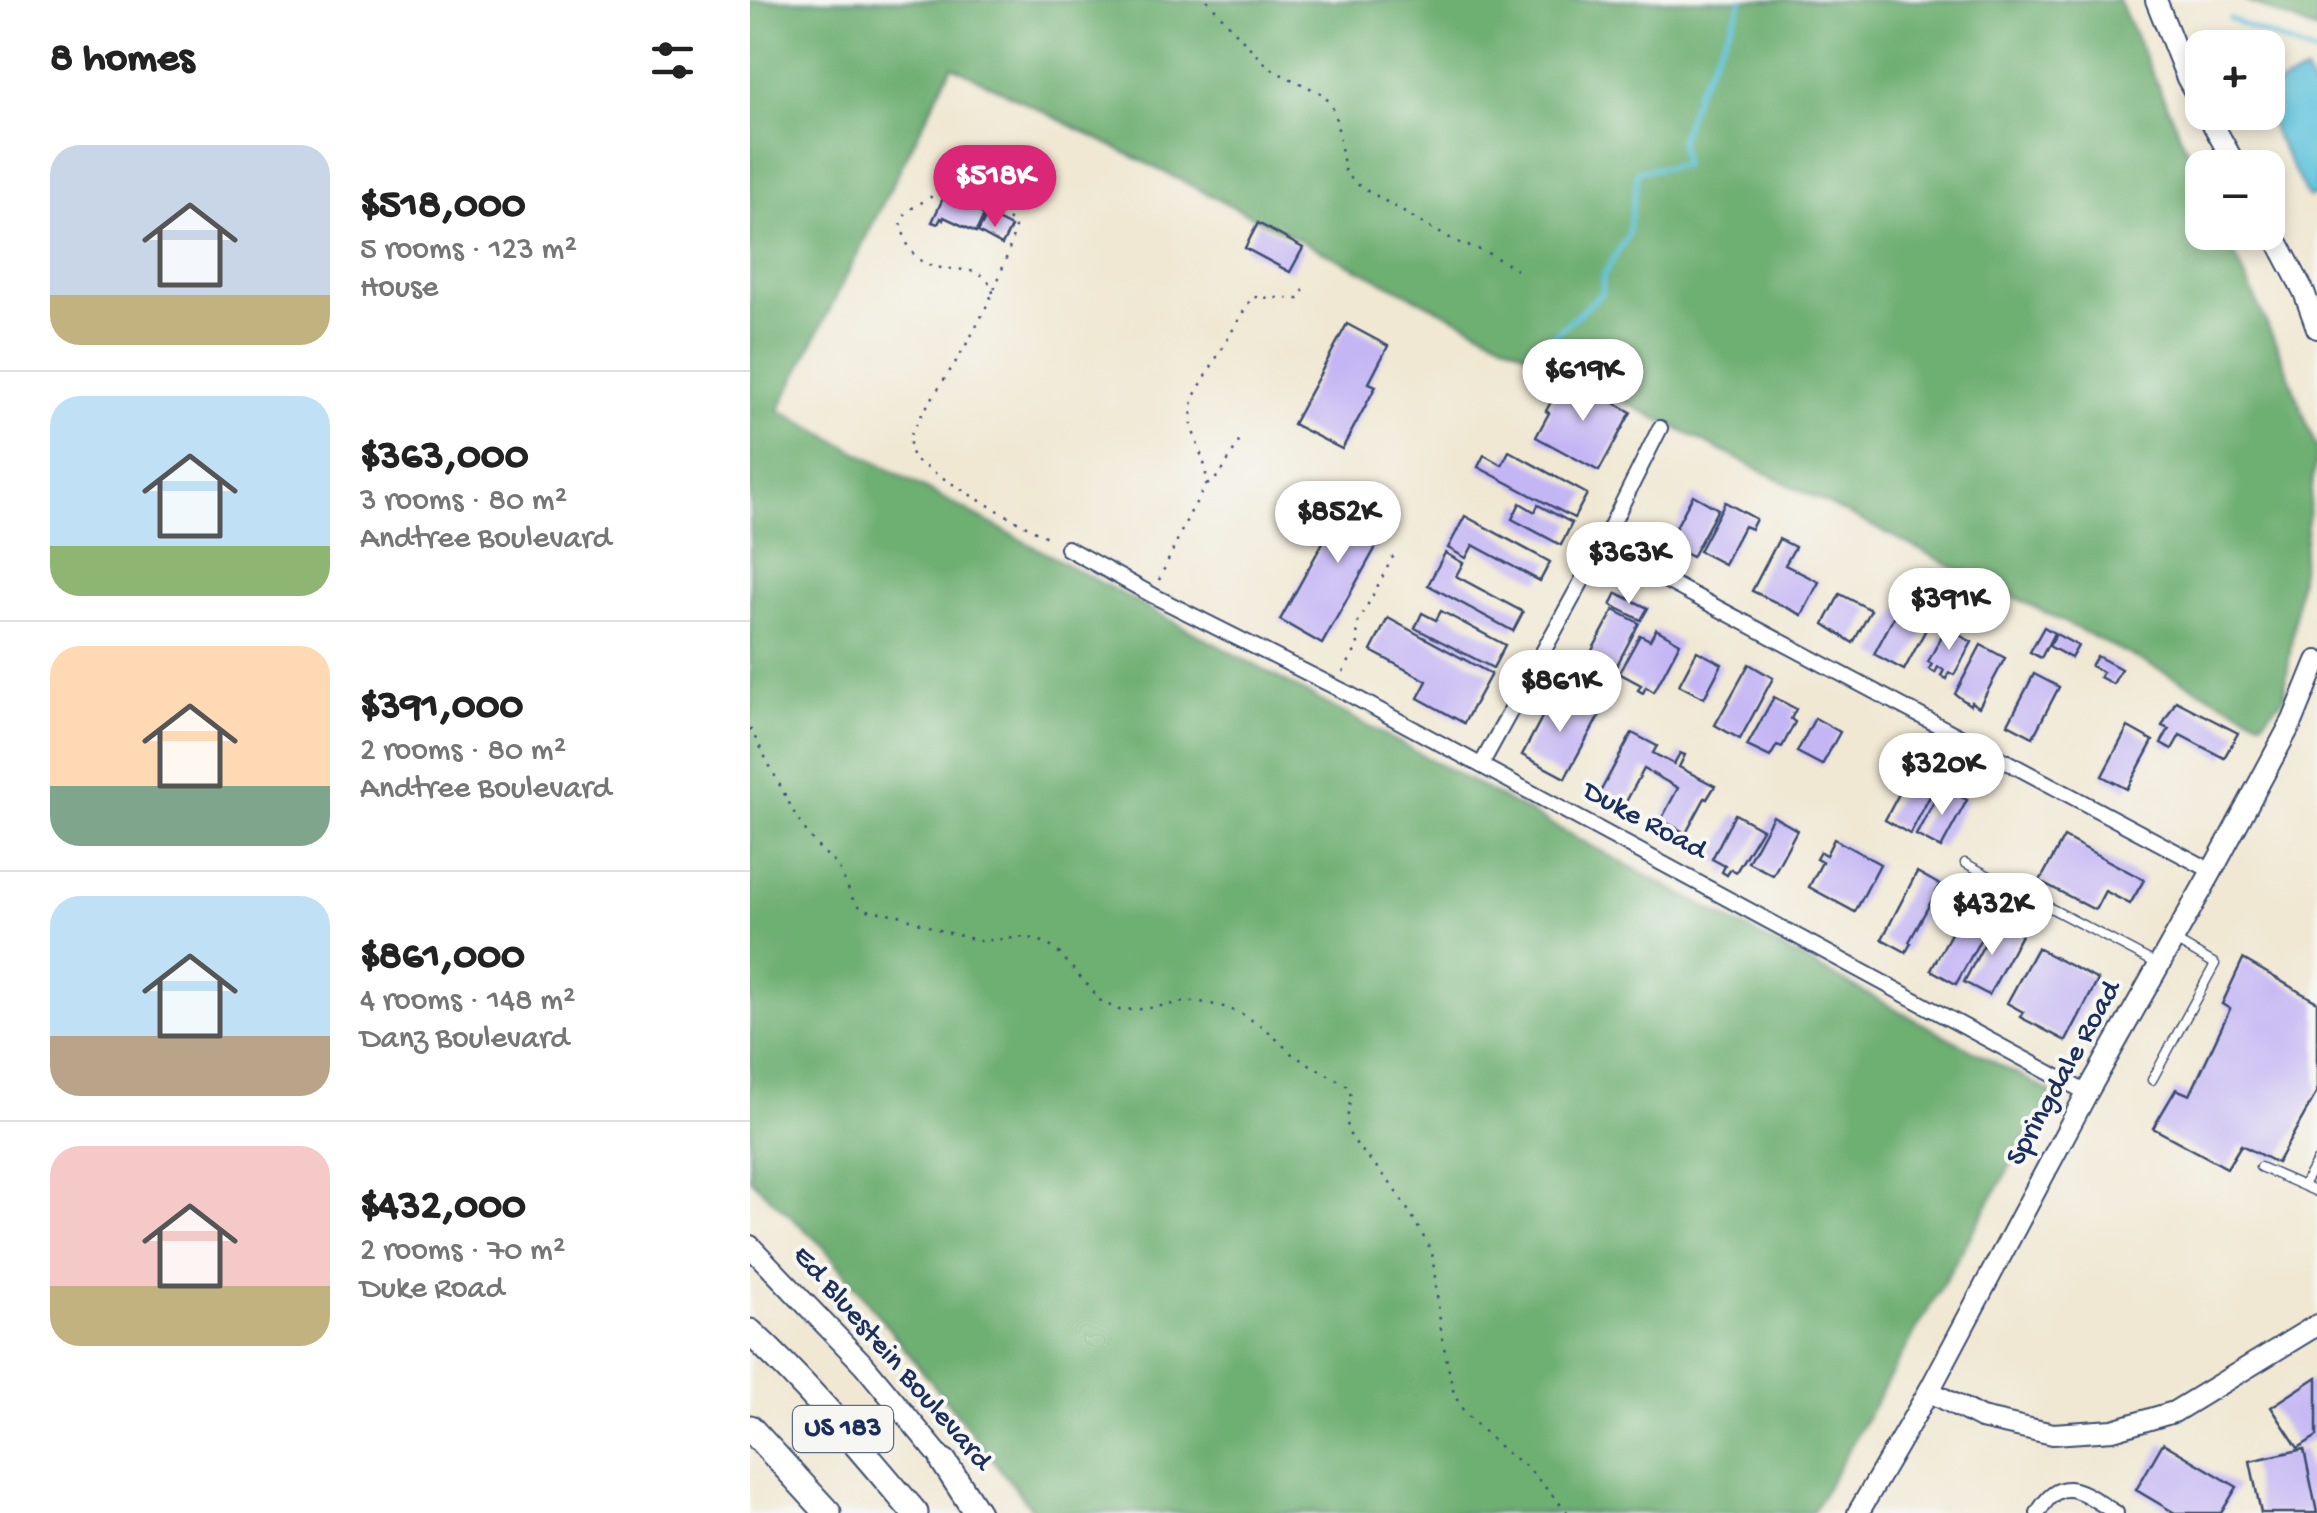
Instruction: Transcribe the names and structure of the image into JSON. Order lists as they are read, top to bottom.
{
  "streets": {
    "highway": ["US 183"],
    "main road": ["Springdale Road", "Ed Bluestein Boulevard"],
    "street": ["Duke Road"]
  },
  "crossings": [
    ["Duke Road", "Springdale Road"]
  ],
  "page": {
    "heading": "8 homes",
    "map_buttons": ["+", "−"],
    "list": [
      {
        "name": "$518,000",
        "note": "5 rooms · 123 m² · House"
      },
      {
        "name": "$363,000",
        "note": "3 rooms · 80 m² · Andtree Boulevard"
      },
      {
        "name": "$391,000",
        "note": "2 rooms · 80 m² · Andtree Boulevard"
      },
      {
        "name": "$861,000",
        "note": "4 rooms · 148 m² · Danz Boulevard"
      },
      {
        "name": "$432,000",
        "note": "2 rooms · 70 m² · Duke Road"
      }
    ],
    "price": [
      "$518K",
      "$619K",
      "$852K",
      "$363K",
      "$391K",
      "$861K",
      "$320K",
      "$432K"
    ]
  }
}
